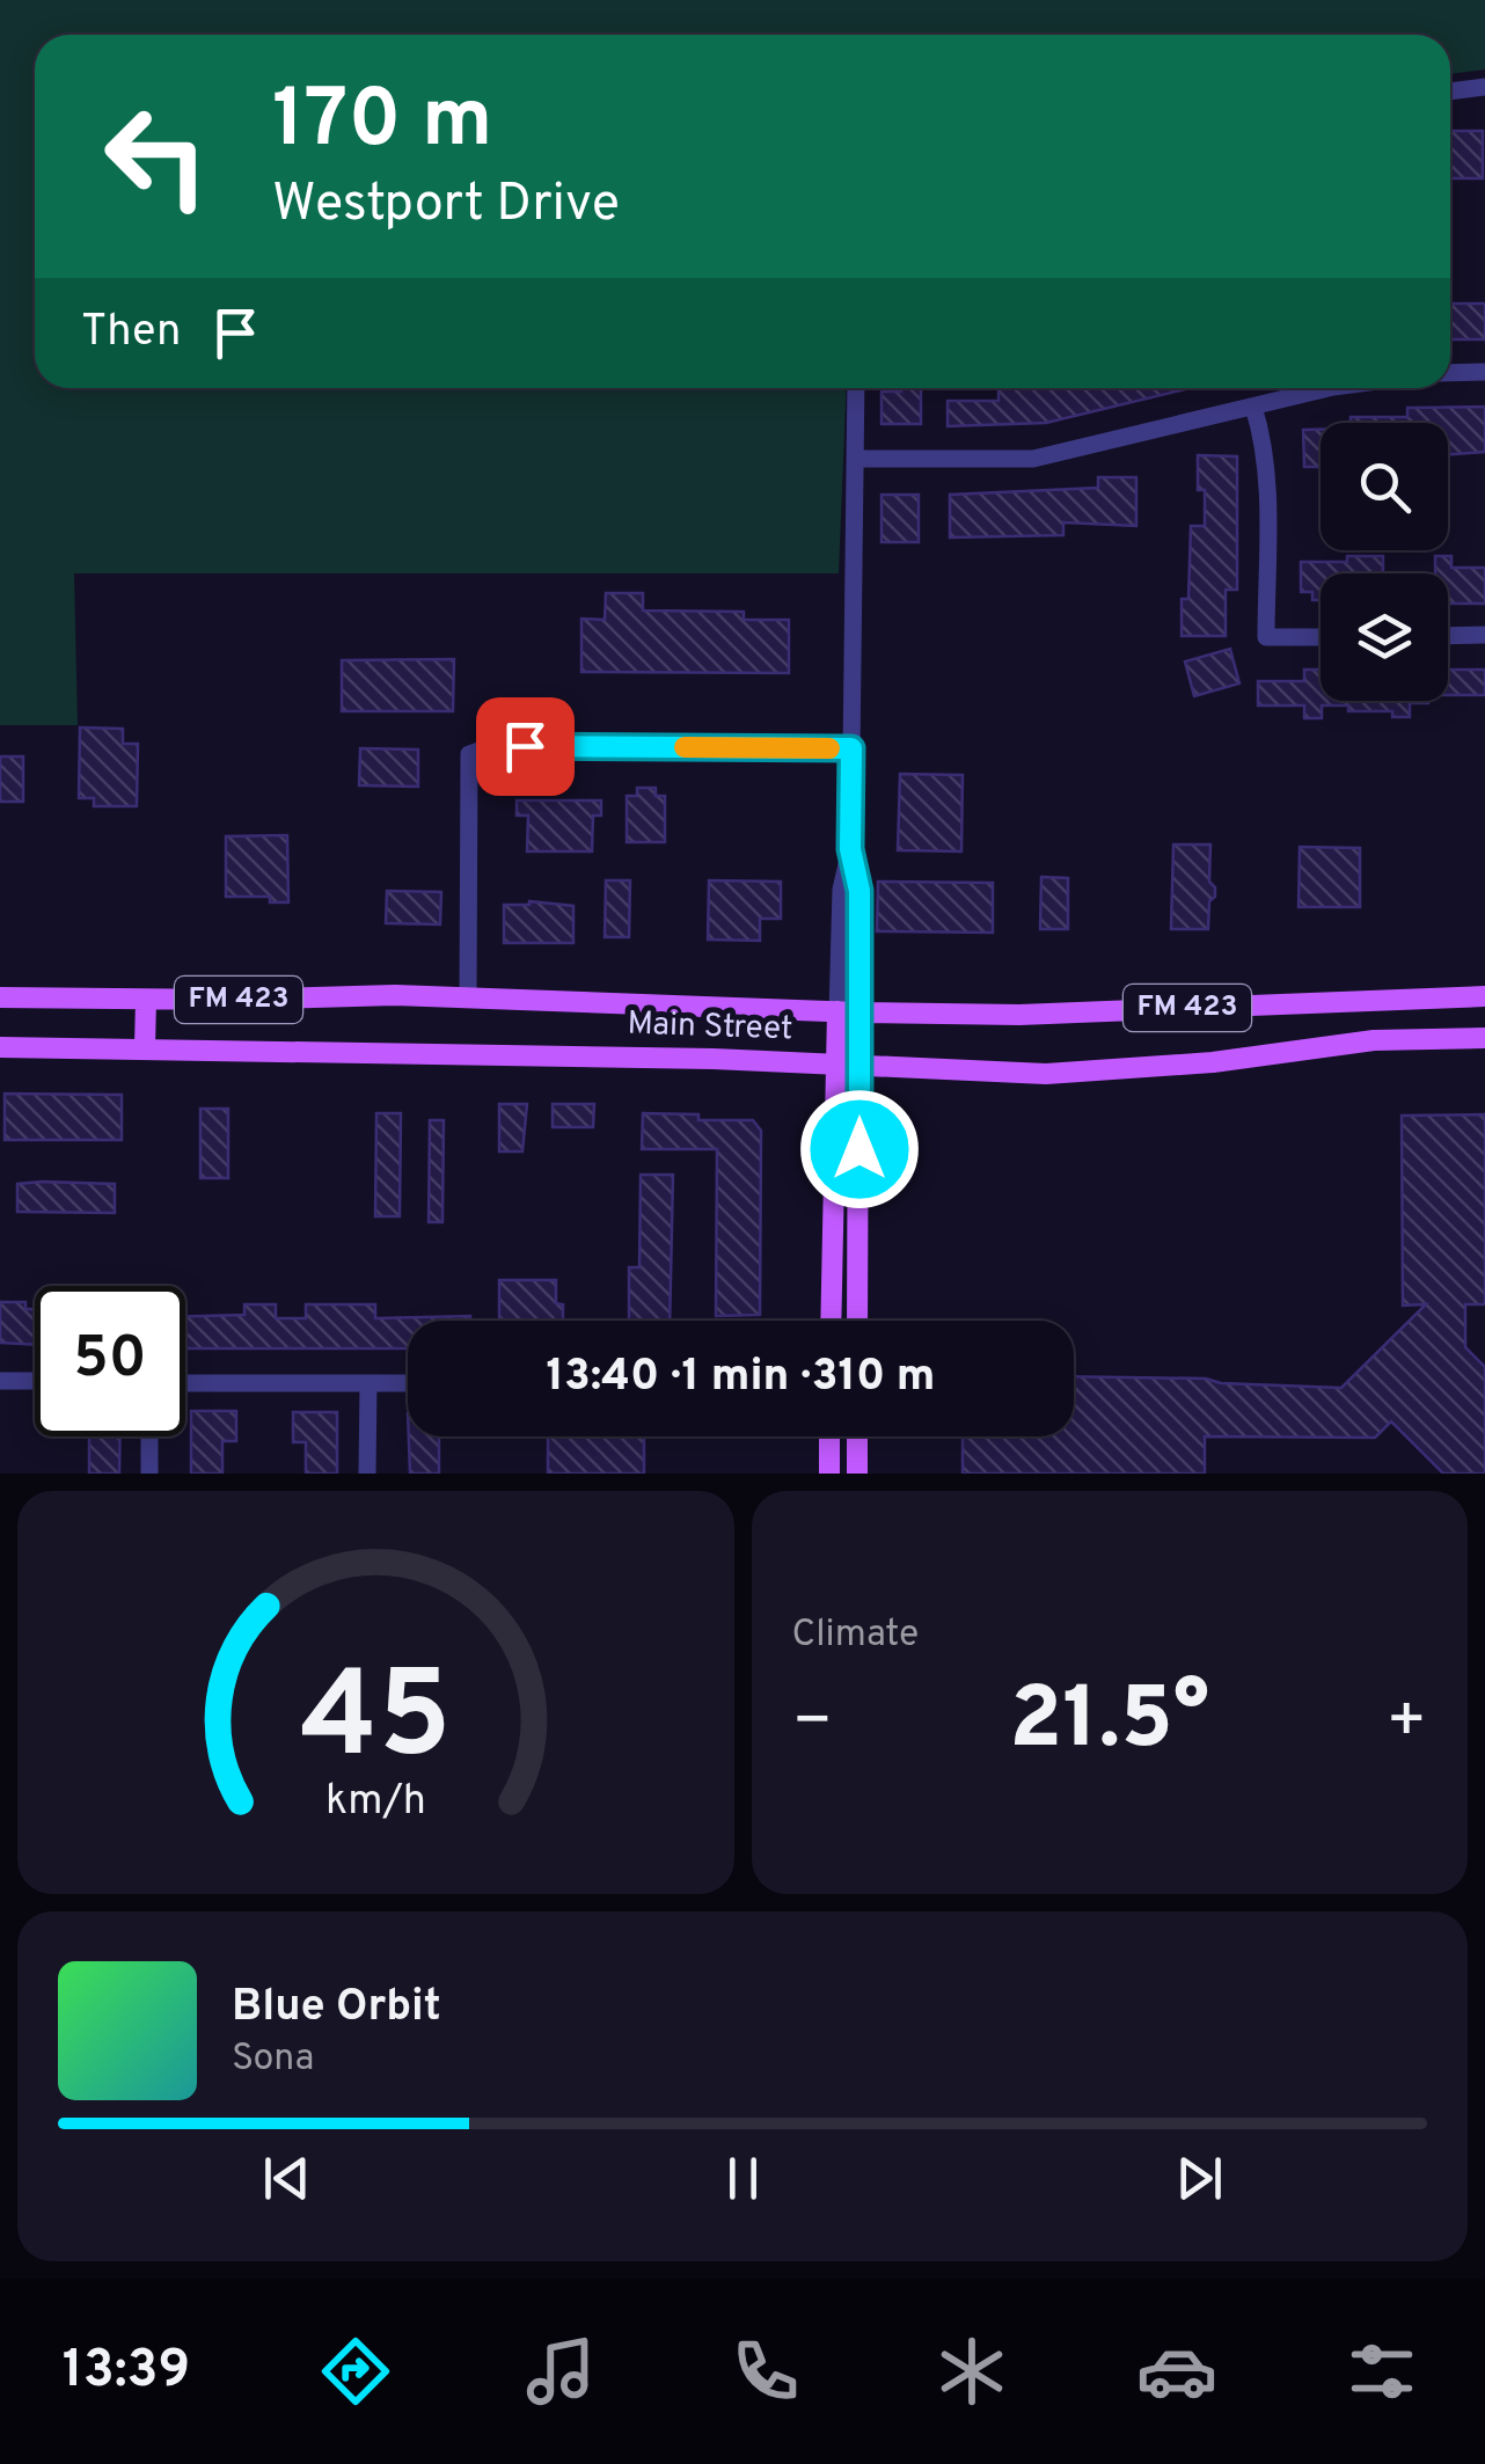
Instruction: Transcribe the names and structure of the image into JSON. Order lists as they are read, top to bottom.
{
  "streets": {
    "main road": ["FM 423", "Main Street"]
  },
  "page": {
    "turn": ["170 m", "Westport Drive"],
    "then": "Then",
    "limit": "50",
    "trip": "13:40 · 1 min · 310 m",
    "tile": "Climate",
    "heat": ["−", "21.5°", "+"],
    "song": ["Blue Orbit", "Sona"],
    "tabs": "13:39",
    "gauge": ["45", "km/h"]
  }
}
